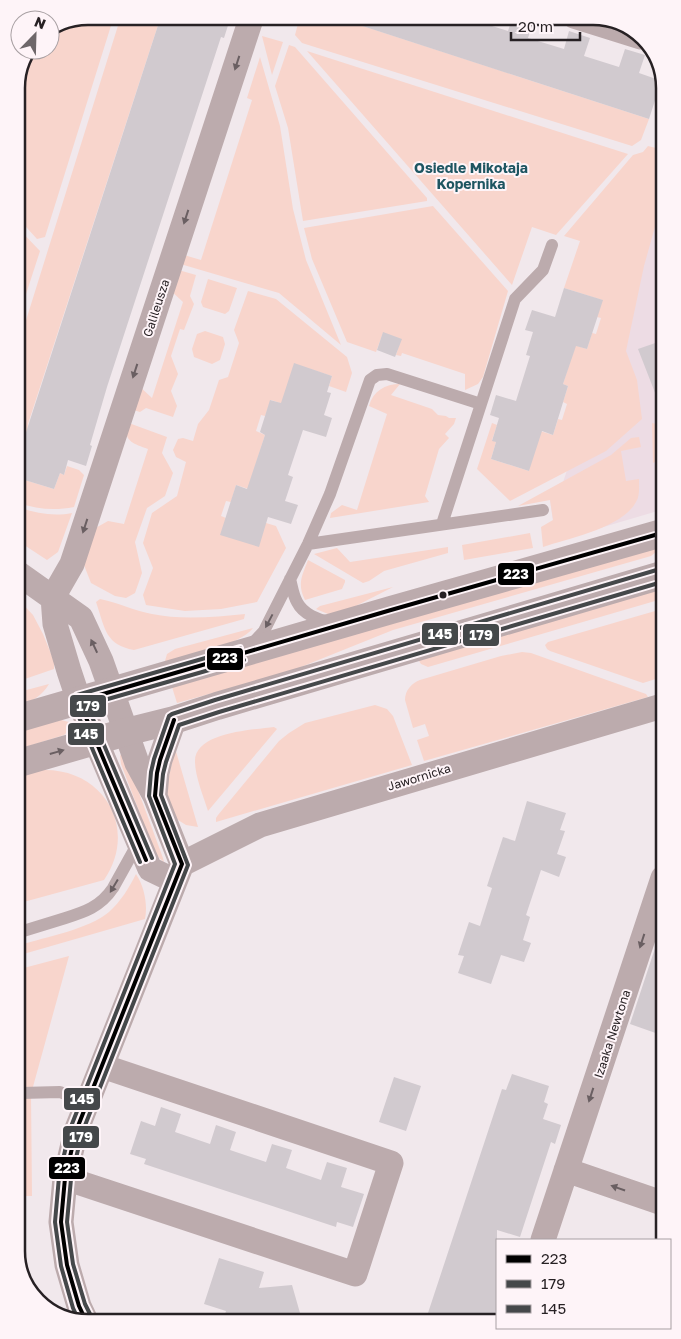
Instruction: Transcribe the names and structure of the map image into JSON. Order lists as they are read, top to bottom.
{
  "streets": {
    "street": ["Galileusza", "Jawornicka", "Izaaka Newtona"]
  },
  "one_way": ["Galileusza", "Izaaka Newtona"],
  "districts": ["Osiedle Mikołaja Kopernika"],
  "lines": ["transit line 223", "transit line 145", "transit line 179"],
  "legend": ["223", "179", "145"],
  "scale_bar": "20 m",
  "north": "top right"
}
